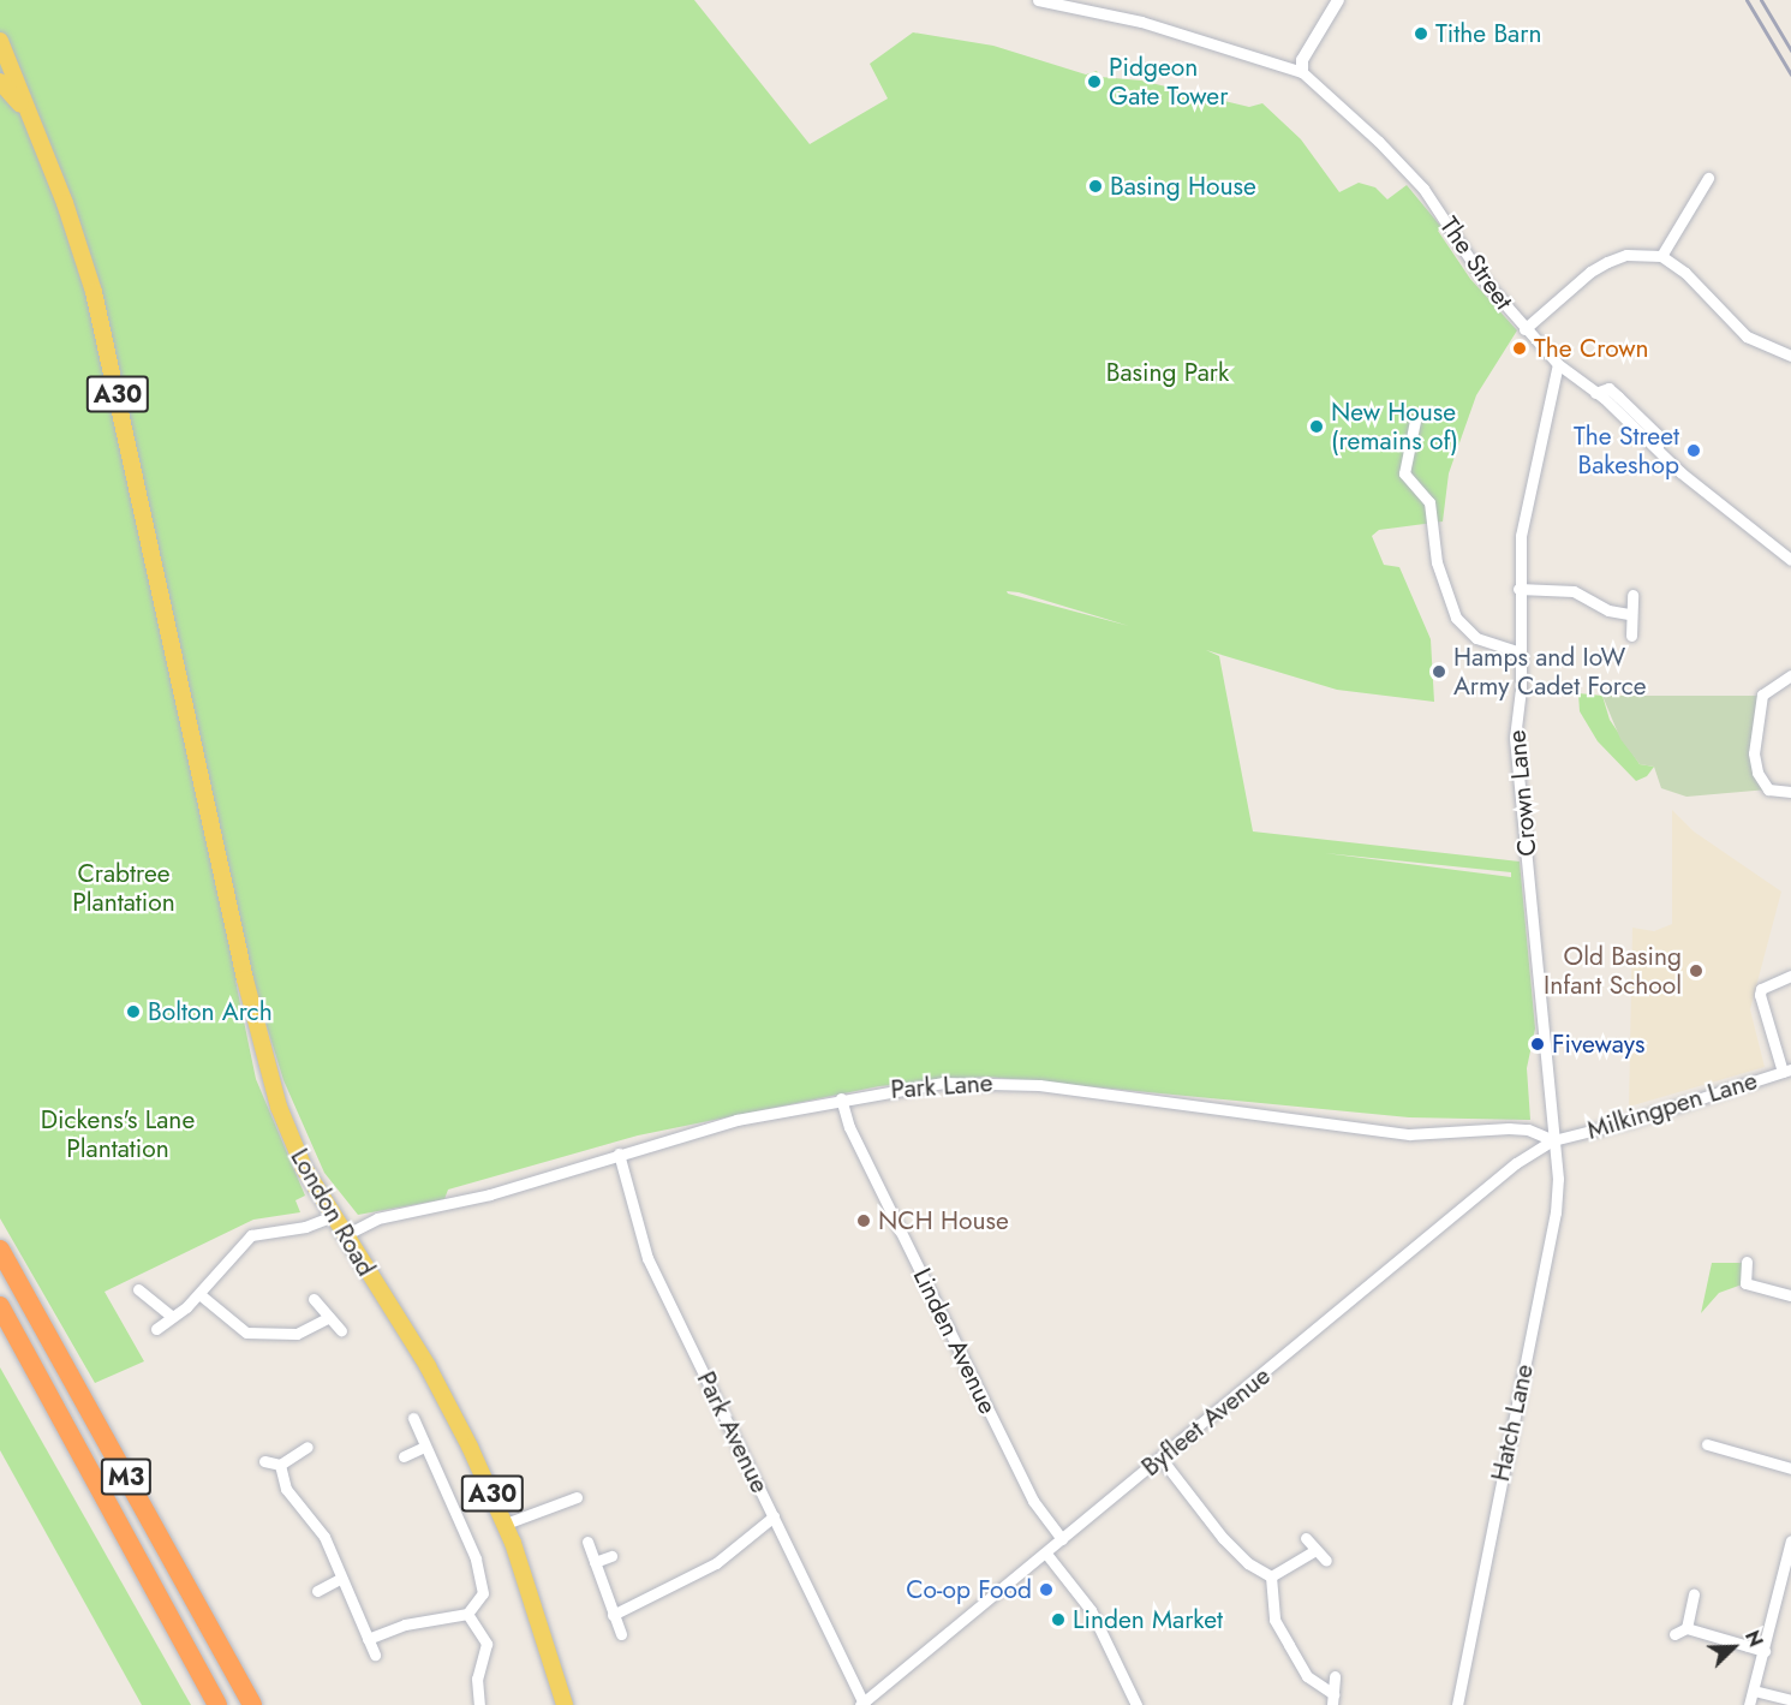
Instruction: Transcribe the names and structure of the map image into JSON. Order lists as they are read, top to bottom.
{
  "streets": {
    "highway": ["M3"],
    "main road": ["A30", "London Road"],
    "street": [
      "The Street",
      "Crown Lane",
      "Park Lane",
      "Milkingpen Lane",
      "Linden Avenue",
      "Byfleet Avenue",
      "Hatch Lane",
      "Park Avenue"
    ]
  },
  "crossings": [
    ["The Street", "Crown Lane"],
    ["A30", "London Road"],
    ["Crown Lane", "Park Lane"],
    ["Crown Lane", "Milkingpen Lane"],
    ["Crown Lane", "Byfleet Avenue"],
    ["Crown Lane", "Hatch Lane"],
    ["Park Lane", "Milkingpen Lane"],
    ["Park Lane", "London Road"],
    ["Park Lane", "Linden Avenue"],
    ["Park Lane", "Byfleet Avenue"],
    ["Park Lane", "Hatch Lane"],
    ["Park Lane", "Park Avenue"],
    ["Milkingpen Lane", "Byfleet Avenue"],
    ["Milkingpen Lane", "Hatch Lane"],
    ["Linden Avenue", "Byfleet Avenue"],
    ["Byfleet Avenue", "Hatch Lane"],
    ["Byfleet Avenue", "Park Avenue"]
  ],
  "parks": ["Basing Park", "Crabtree Plantation", "Dickens's Lane Plantation"],
  "places": [
    "Tithe Barn",
    "Pidgeon Gate Tower",
    "Basing House",
    "The Crown",
    "New House (remains of)",
    "The Street Bakeshop",
    "Hamps and IoW Army Cadet Force",
    "Old Basing Infant School",
    "Bolton Arch",
    "Fiveways",
    "NCH House",
    "Co-op Food",
    "Linden Market"
  ],
  "north": "top right"
}
